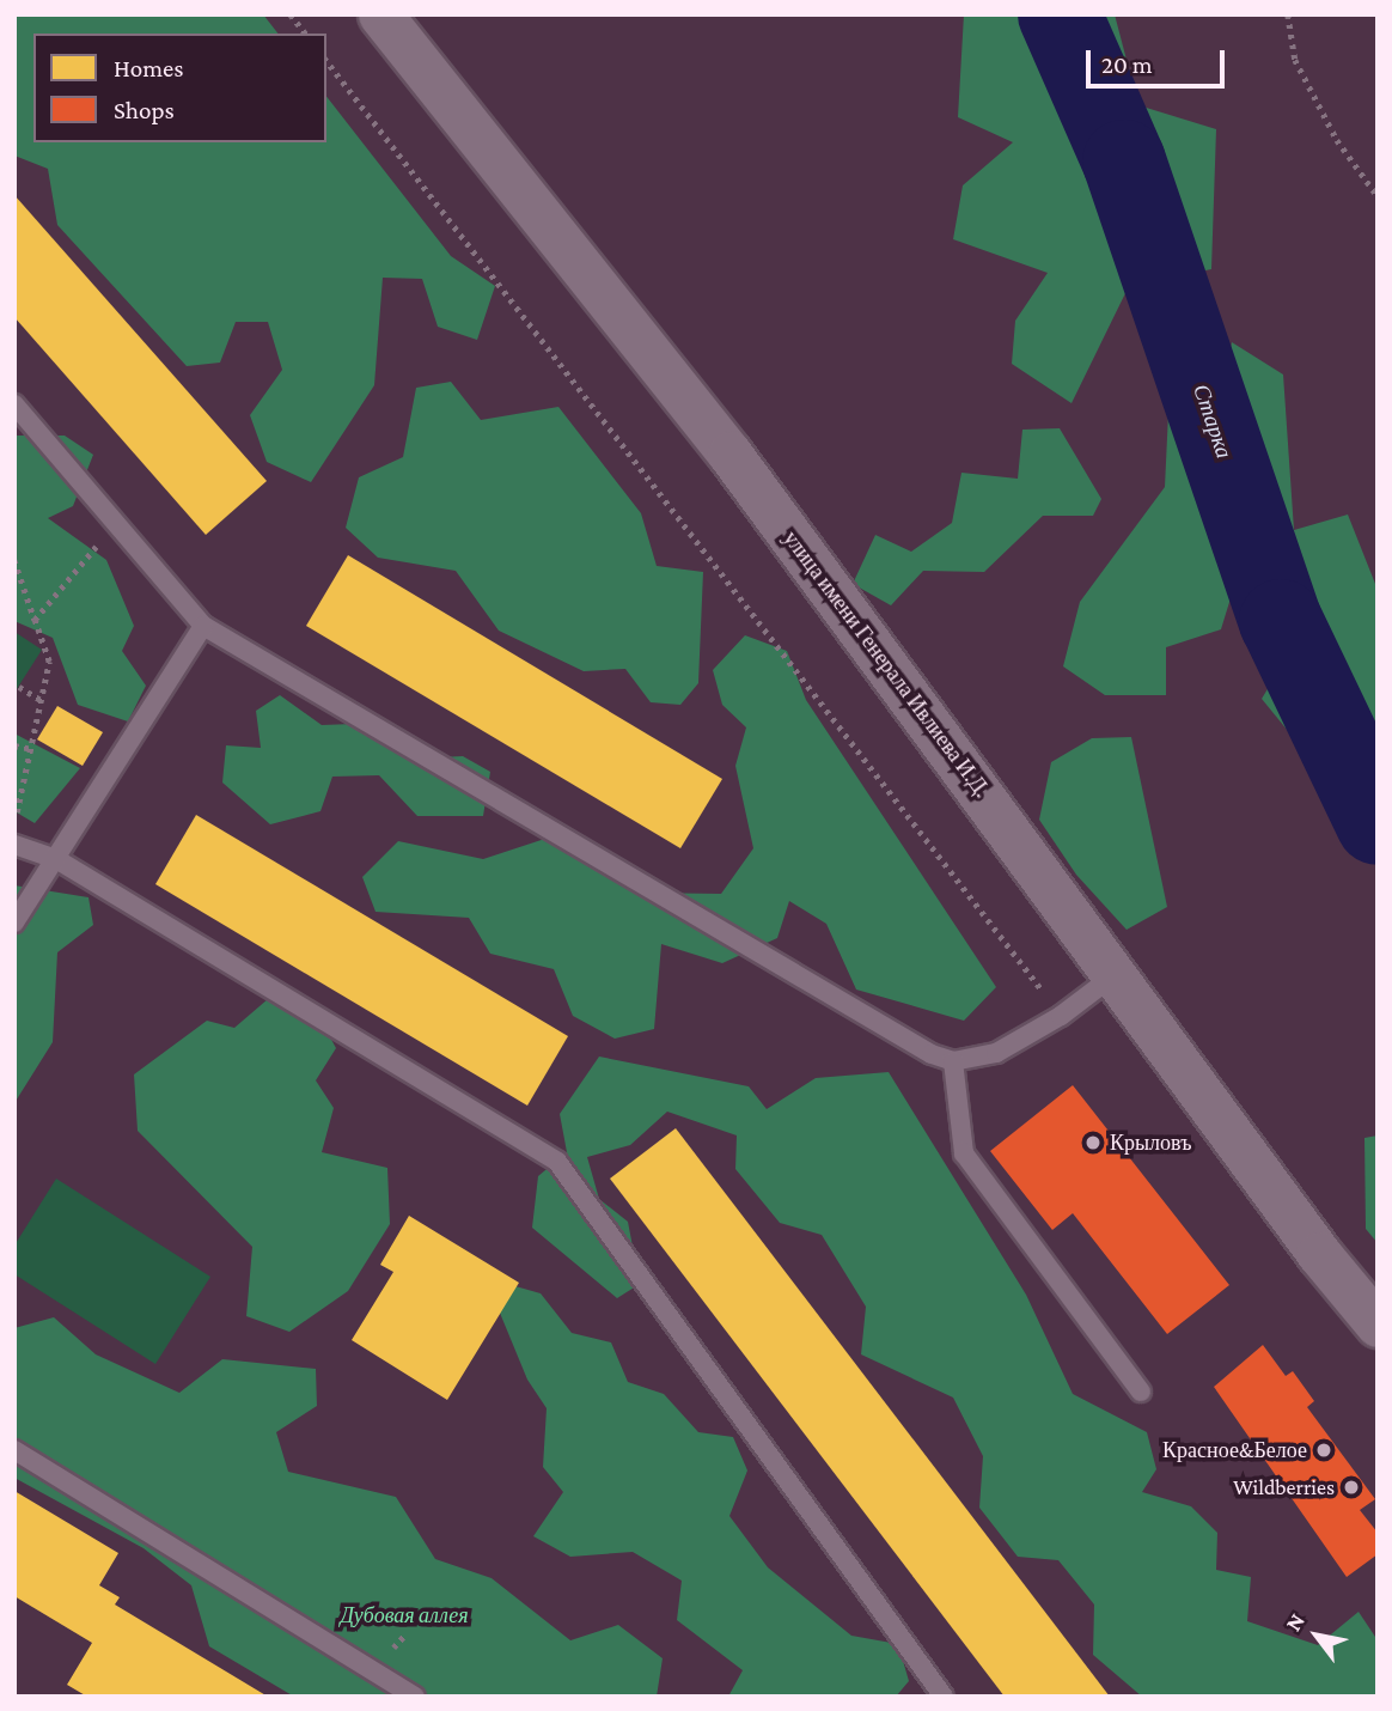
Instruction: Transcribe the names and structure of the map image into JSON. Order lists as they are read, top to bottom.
{
  "streets": {
    "street": ["улица имени Генерала Ивлиева И.Д."]
  },
  "water": ["Старка"],
  "parks": ["Дубовая аллея"],
  "places": ["Крыловъ", "Красное&Белое", "Wildberries"],
  "legend": ["Homes", "Shops"],
  "scale_bar": "20 m",
  "north": "top left"
}
